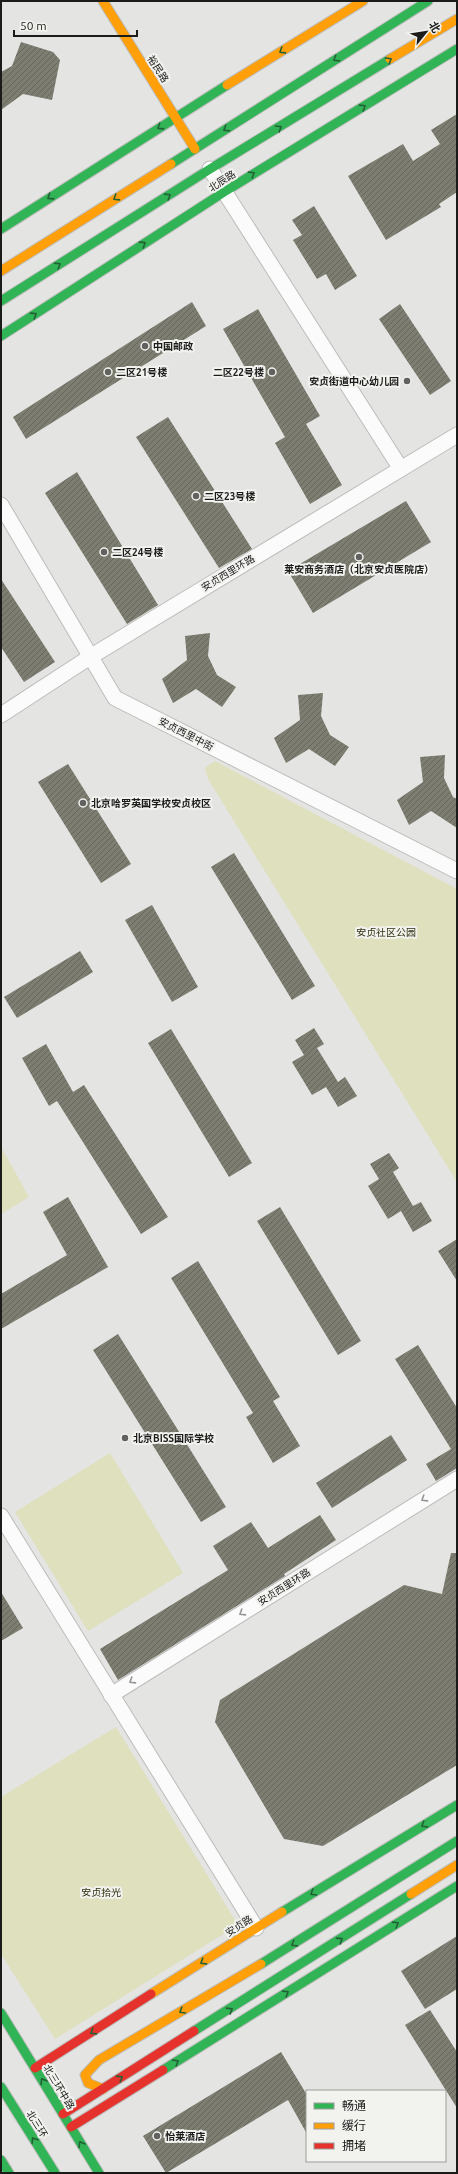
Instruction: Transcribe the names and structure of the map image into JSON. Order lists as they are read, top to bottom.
{
  "streets": {
    "main road": [
      "裕民路",
      "北辰路",
      "安贞路",
      "北三环中路",
      "北三环"
    ],
    "street": ["安贞西里环路", "安贞西里中街"]
  },
  "crossings": [
    ["安贞西里环路", "安贞西里中街"],
    ["安贞路", "北三环中路"]
  ],
  "one_way": ["安贞西里环路", "北三环中路", "北三环"],
  "parks": ["安贞社区公园", "安贞拾光"],
  "places": [
    "中国邮政",
    "二区21号楼",
    "二区22号楼",
    "安贞街道中心幼儿园",
    "二区23号楼",
    "二区24号楼",
    "莱安商务酒店（北京安贞医院店）",
    "北京哈罗英国学校安贞校区",
    "北京BISS国际学校",
    "怡莱酒店"
  ],
  "legend": ["畅通", "缓行", "拥堵"],
  "scale_bar": "50 m",
  "north": "top right"
}
